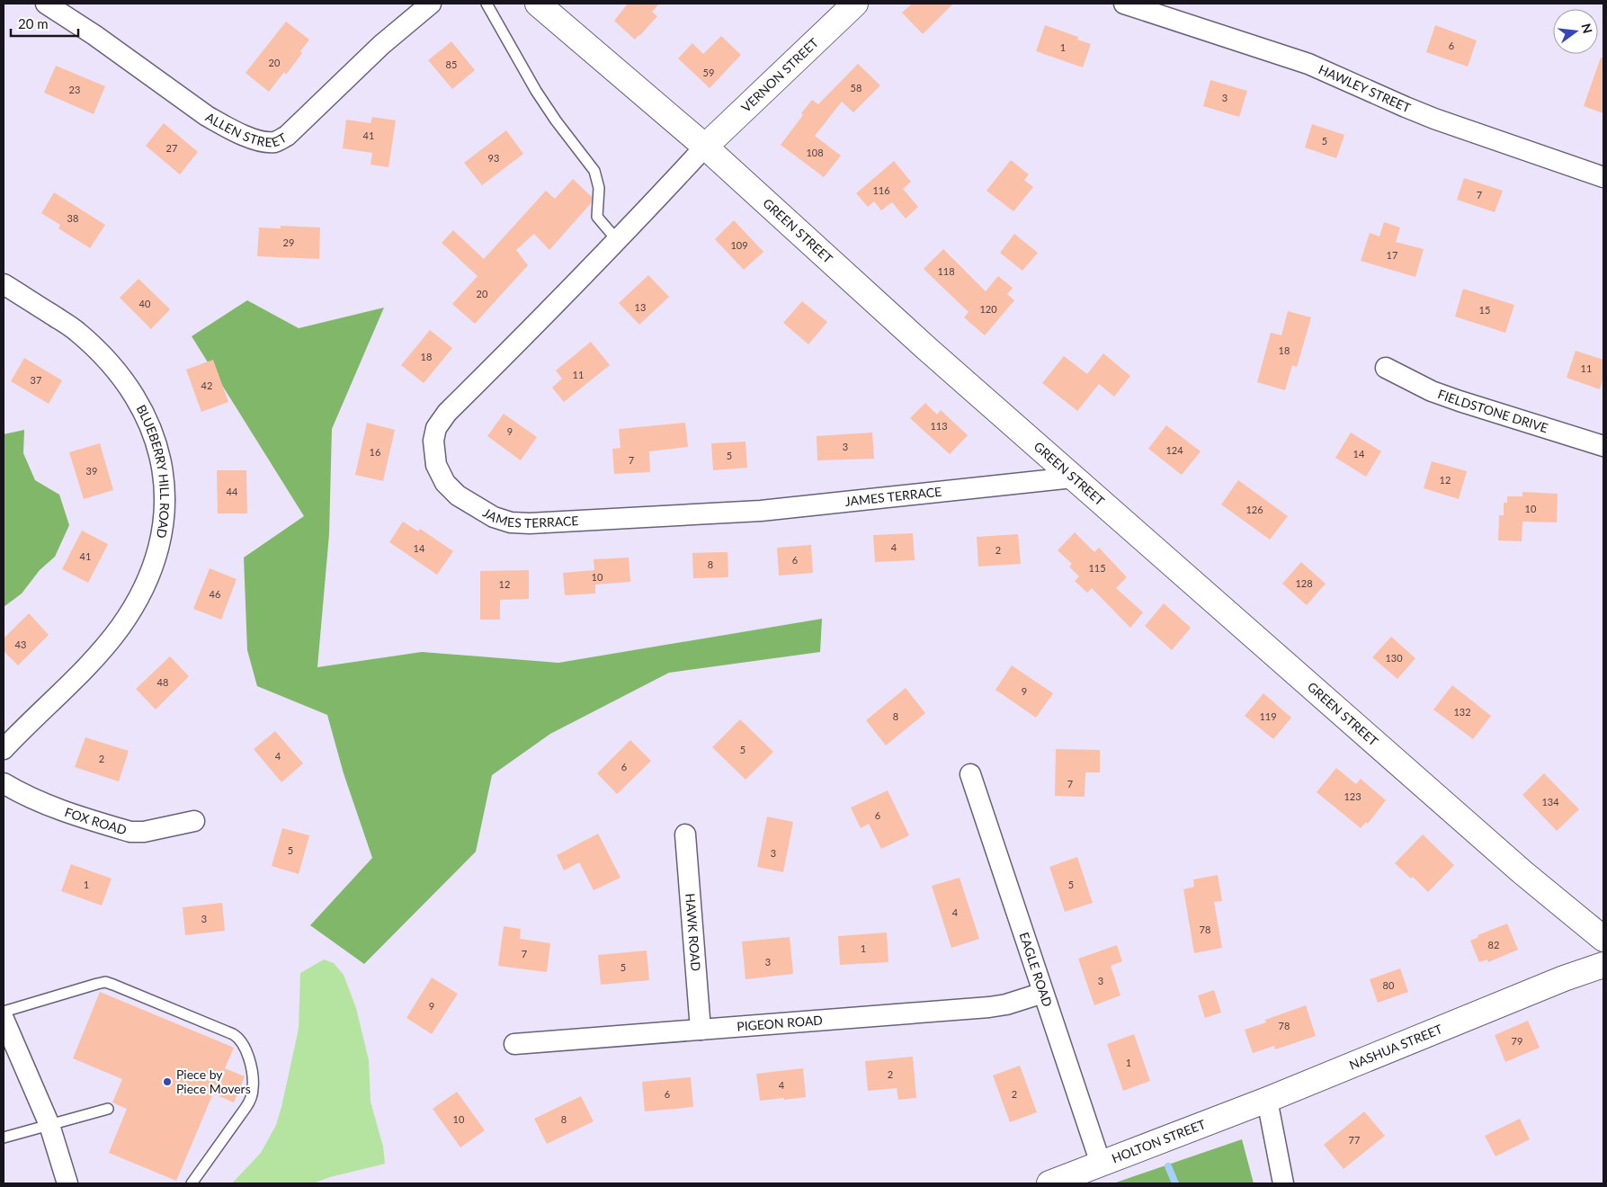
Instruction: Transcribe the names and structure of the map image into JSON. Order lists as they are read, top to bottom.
{
  "streets": {
    "street": [
      "VERNON STREET",
      "HAWLEY STREET",
      "ALLEN STREET",
      "GREEN STREET",
      "FIELDSTONE DRIVE",
      "BLUEBERRY HILL ROAD",
      "JAMES TERRACE",
      "FOX ROAD",
      "HAWK ROAD",
      "EAGLE ROAD",
      "PIGEON ROAD",
      "NASHUA STREET",
      "HOLTON STREET"
    ]
  },
  "crossings": [
    ["VERNON STREET", "GREEN STREET"],
    ["VERNON STREET", "JAMES TERRACE"],
    ["GREEN STREET", "JAMES TERRACE"],
    ["HAWK ROAD", "PIGEON ROAD"],
    ["EAGLE ROAD", "PIGEON ROAD"],
    ["EAGLE ROAD", "HOLTON STREET"],
    ["NASHUA STREET", "HOLTON STREET"]
  ],
  "places": ["Piece by Piece Movers"],
  "house_numbers": [
    "6",
    "1",
    "20",
    "85",
    "59",
    "58",
    "23",
    "3",
    "41",
    "5",
    "27",
    "108",
    "93",
    "116",
    "7",
    "38",
    "29",
    "109",
    "17",
    "118",
    "20",
    "40",
    "13",
    "120",
    "15",
    "18",
    "18",
    "11",
    "11",
    "37",
    "42",
    "113",
    "9",
    "3",
    "124",
    "16",
    "14",
    "5",
    "7",
    "39",
    "12",
    "44",
    "10",
    "126",
    "4",
    "14",
    "2",
    "41",
    "6",
    "8",
    "115",
    "10",
    "128",
    "12",
    "46",
    "43",
    "130",
    "48",
    "9",
    "132",
    "8",
    "119",
    "5",
    "4",
    "2",
    "6",
    "7",
    "123",
    "134",
    "6",
    "5",
    "3",
    "1",
    "5",
    "4",
    "3",
    "78",
    "82",
    "1",
    "7",
    "3",
    "5",
    "3",
    "80",
    "9",
    "78",
    "79",
    "1",
    "2",
    "4",
    "6",
    "2",
    "10",
    "8",
    "77"
  ],
  "scale_bar": "20 m",
  "north": "right"
}
